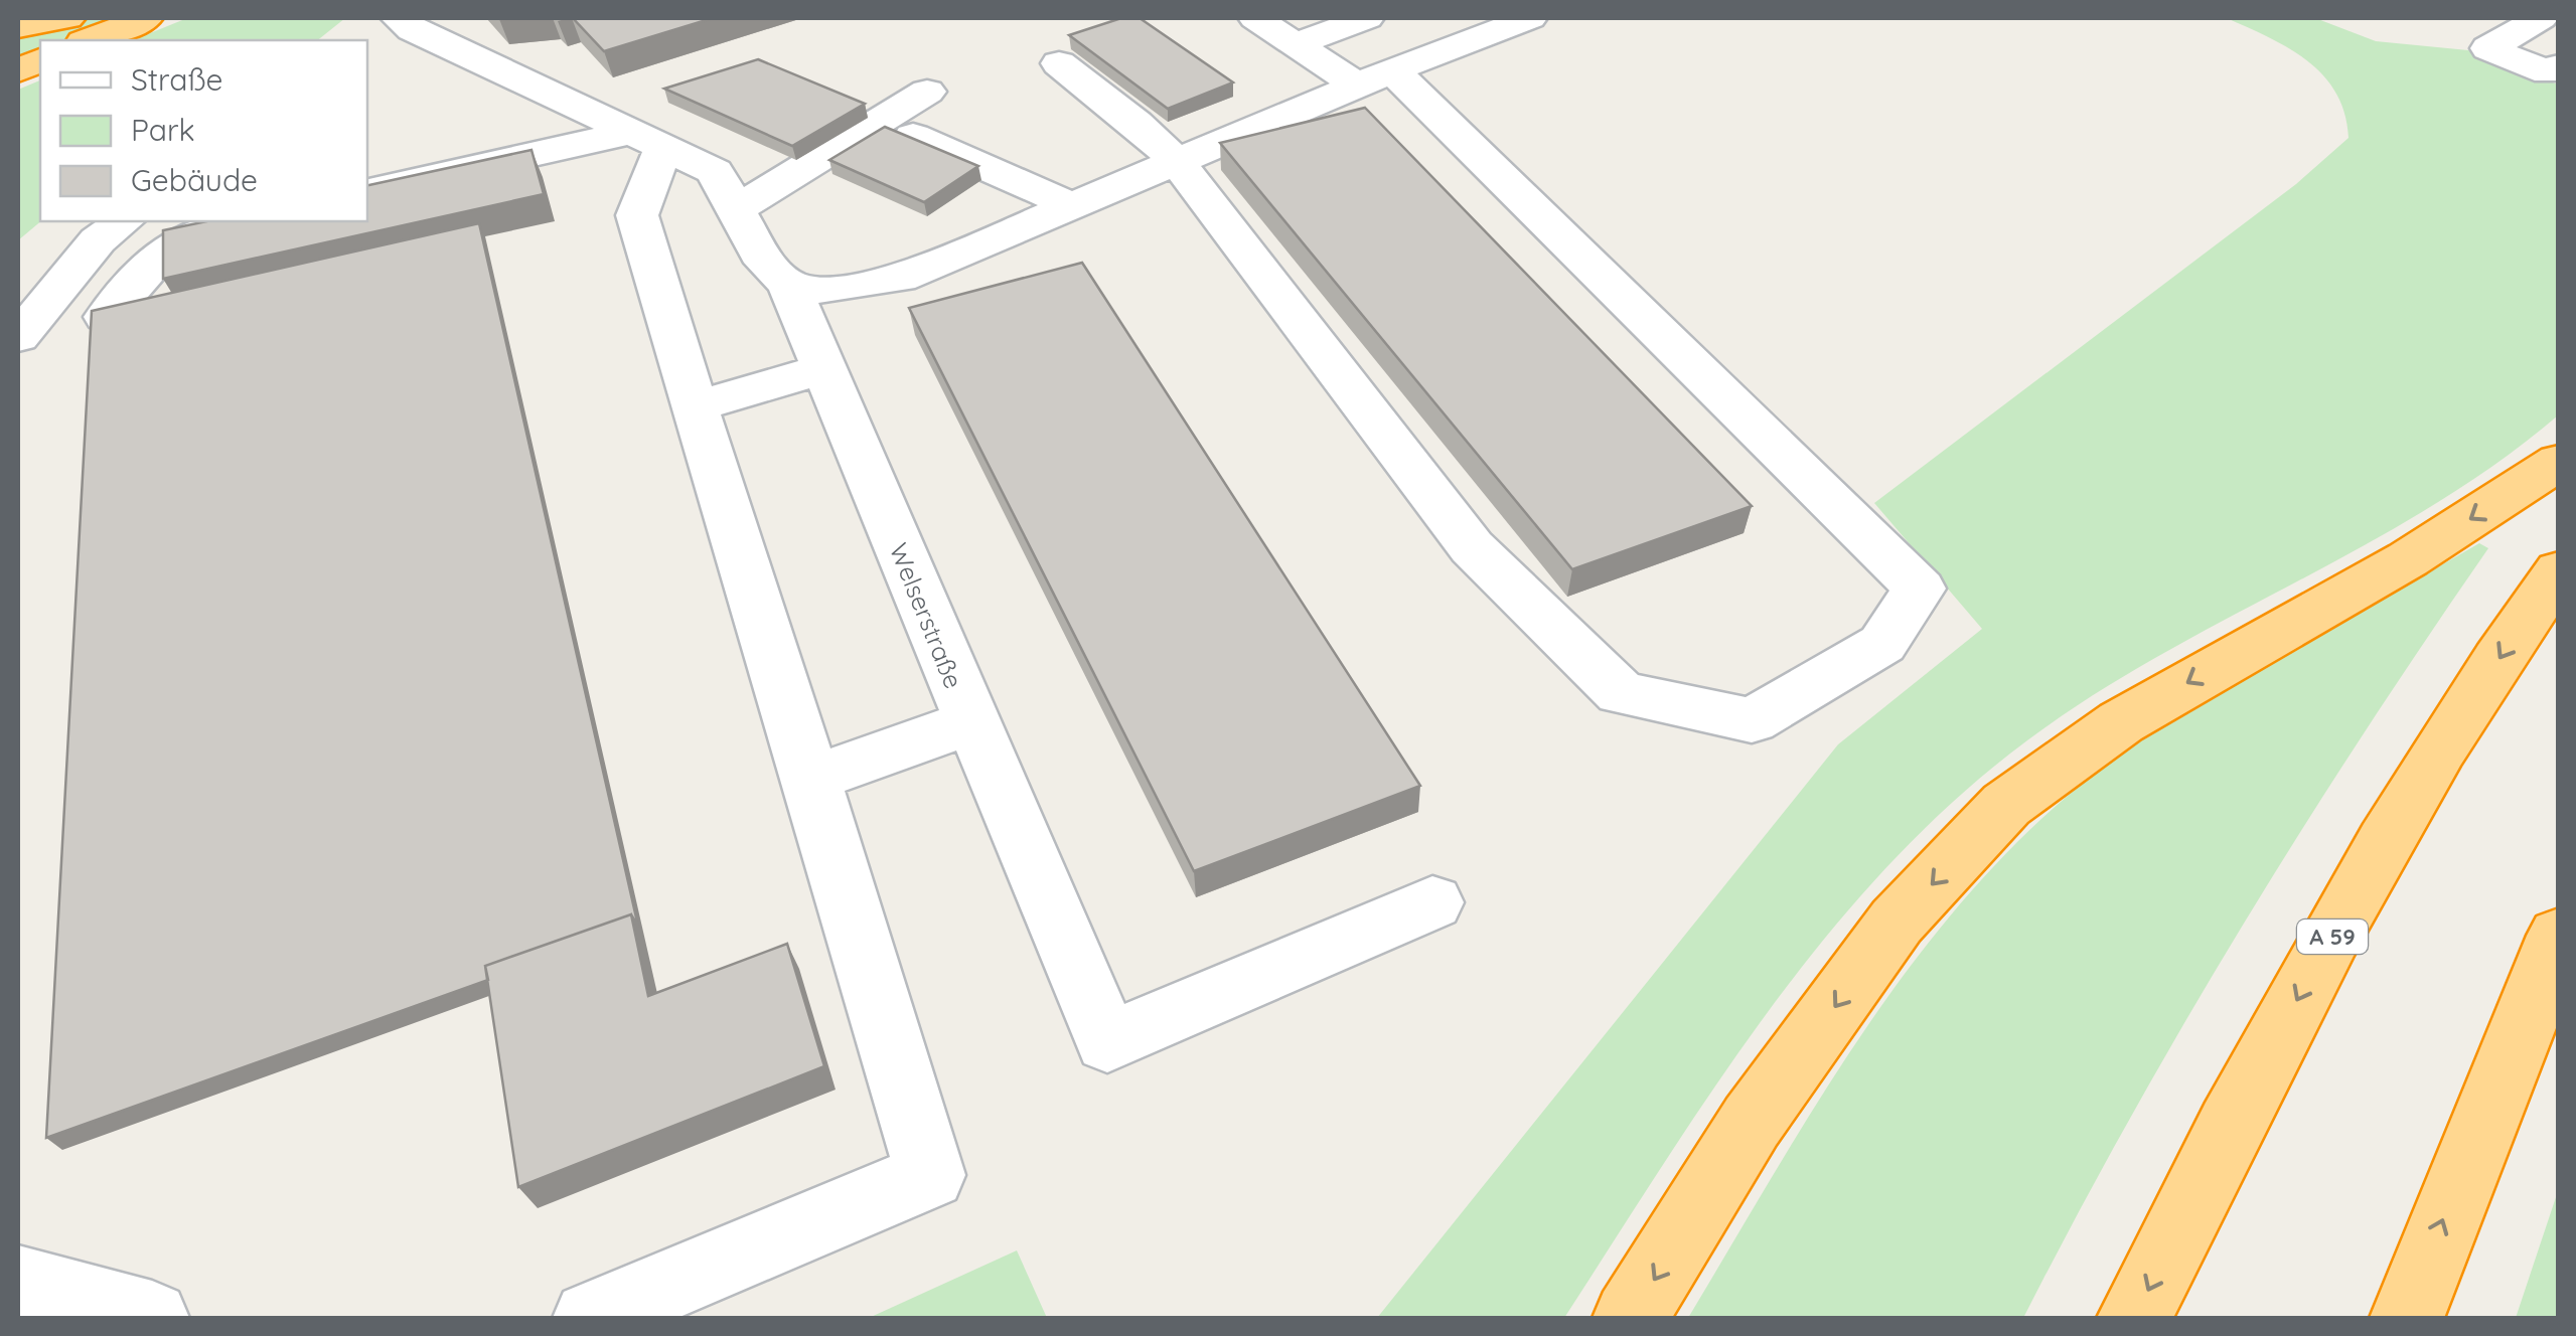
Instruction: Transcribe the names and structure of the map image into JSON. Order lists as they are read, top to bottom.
{
  "streets": {
    "highway": ["A 59"],
    "street": ["Welserstraße"]
  },
  "legend": ["Straße", "Park", "Gebäude"]
}
